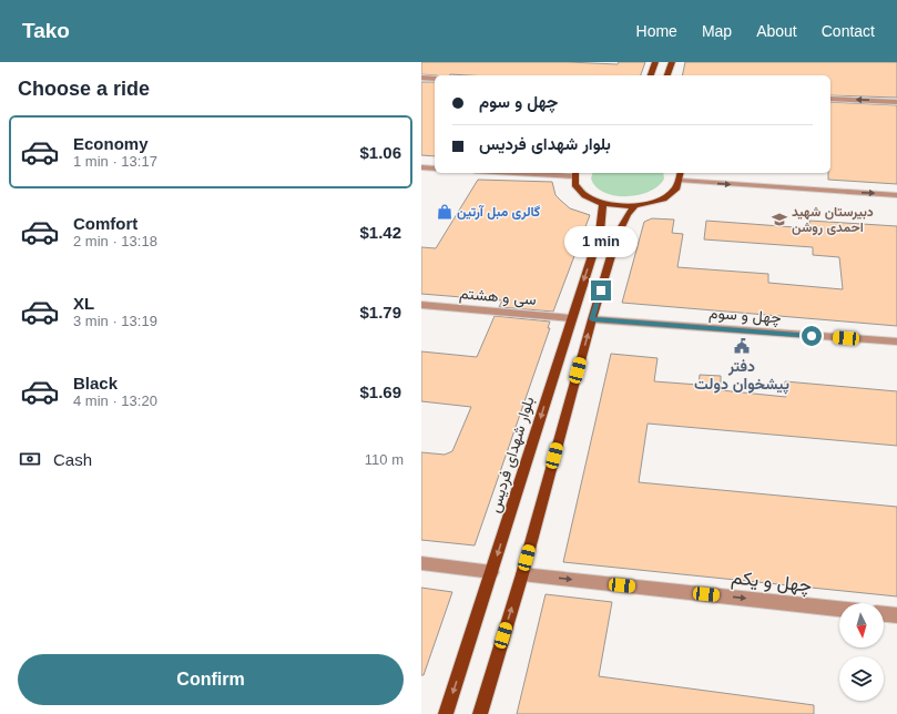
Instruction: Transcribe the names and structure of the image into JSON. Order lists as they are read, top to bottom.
{
  "streets": {
    "main road": ["بلوار شهدای فردیس"],
    "street": ["سی و هشتم", "چهل و سوم", "چهل و یکم"]
  },
  "crossings": [
    ["سی و هشتم", "بلوار شهدای فردیس"]
  ],
  "one_way": ["چهل و یکم"],
  "places": {
    "shop": ["گالری مبل آرتین"],
    "school or university": ["دبیرستان شهید احمدی روشن"],
    "public building": ["دفتر پیشخوان دولت"]
  },
  "north": "bottom",
  "page": {
    "header": "Tako",
    "nav": [
      "Home",
      "Map",
      "About",
      "Contact"
    ],
    "heading": "Choose a ride",
    "banner": ["چهل و سوم", "بلوار شهدای فردیس"],
    "list": [
      {
        "name": "Economy",
        "note": "1 min · 13:17",
        "value": "$1.06"
      },
      {
        "name": "Comfort",
        "note": "2 min · 13:18",
        "value": "$1.42"
      },
      {
        "name": "XL",
        "note": "3 min · 13:19",
        "value": "$1.79"
      },
      {
        "name": "Black",
        "note": "4 min · 13:20",
        "value": "$1.69"
      }
    ],
    "bubble": "1 min",
    "pay": ["Cash", "110 m"],
    "buttons": "Confirm"
  }
}
